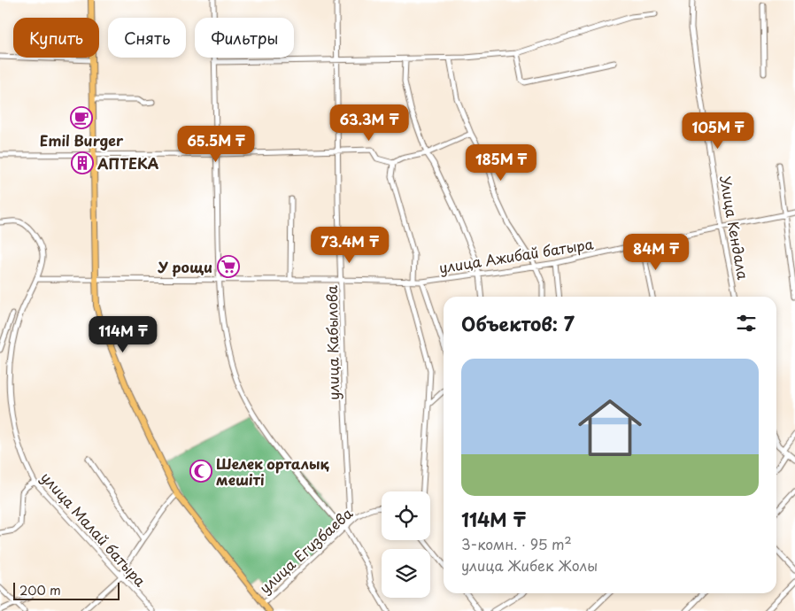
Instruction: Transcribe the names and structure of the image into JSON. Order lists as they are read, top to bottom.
{
  "streets": {
    "street": [
      "Улица Кендала",
      "улица Ажибай батыра",
      "улица Кабылова",
      "улица Малай батыра",
      "улица Егизбаева"
    ]
  },
  "crossings": [
    ["Улица Кендала", "улица Ажибай батыра"],
    ["улица Ажибай батыра", "улица Кабылова"],
    ["улица Ажибай батыра", "улица Малай батыра"],
    ["улица Кабылова", "улица Егизбаева"]
  ],
  "places": {
    "cafe": ["Emil Burger"],
    "building": ["АПТЕКА"],
    "supermarket": ["У рощи"],
    "mosque": ["Шелек орталық мешіті"]
  },
  "scale_bar": "200 m",
  "page": {
    "chip": ["Купить", "Снять", "Фильтры"],
    "price": [
      "63.3M ₸",
      "105M ₸",
      "65.5M ₸",
      "185M ₸",
      "73.4M ₸",
      "84M ₸",
      "114M ₸"
    ],
    "heading": "Объектов: 7",
    "list": [
      {
        "name": "114M ₸",
        "note": "3-комн. · 95 m² · улица Жибек Жолы"
      }
    ],
    "scale": "200 m"
  }
}
